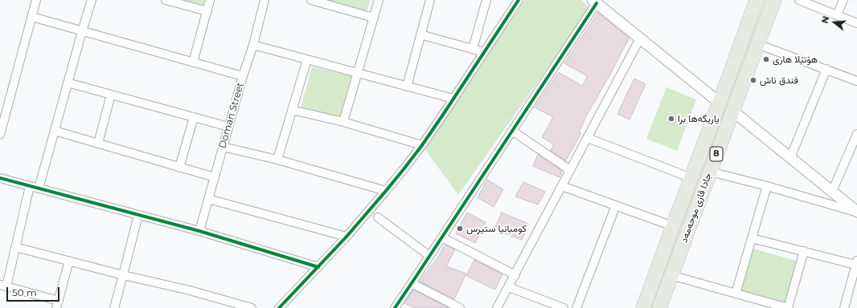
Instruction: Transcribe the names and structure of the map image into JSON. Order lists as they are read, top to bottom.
{
  "streets": {
    "main road": ["8", "جادا قازی موحەمەد"],
    "street": ["Doman Street"]
  },
  "places": [
    "هۆتێلا هاری",
    "فندق ناش",
    "یاریگەها برا",
    "كومبانيا ستيرس"
  ],
  "scale_bar": "50 m",
  "north": "left"
}
